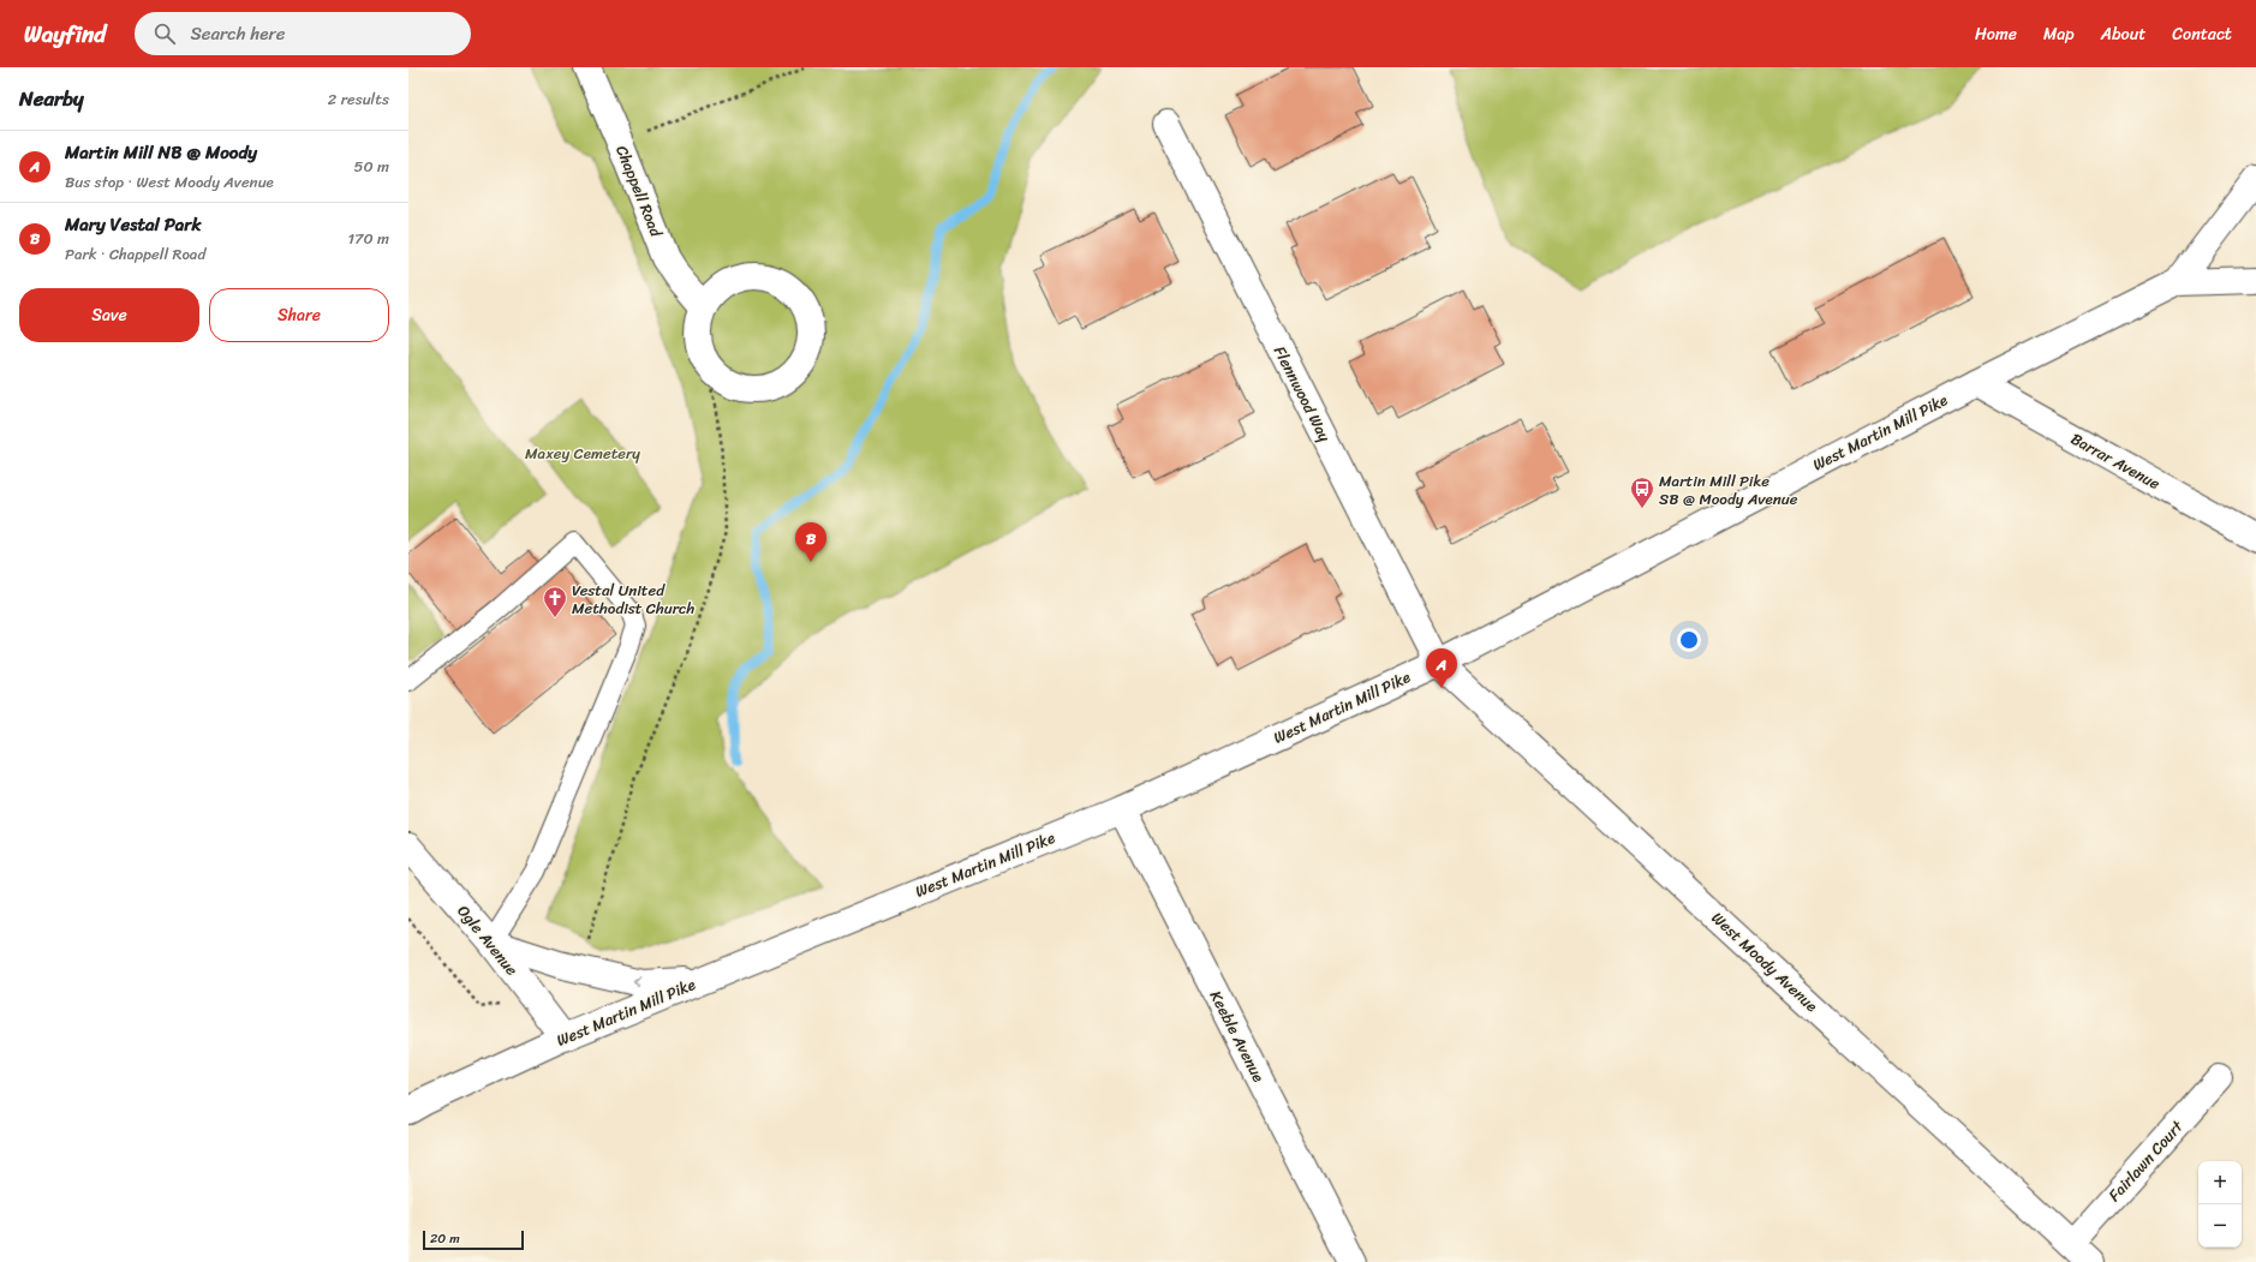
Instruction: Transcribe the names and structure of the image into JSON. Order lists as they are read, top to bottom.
{
  "streets": {
    "street": [
      "Chappell Road",
      "Flennwood Way",
      "West Martin Mill Pike",
      "Barrar Avenue",
      "Ogle Avenue",
      "West Moody Avenue",
      "Keeble Avenue",
      "Fairlawn Court"
    ]
  },
  "crossings": [
    ["Flennwood Way", "West Martin Mill Pike"],
    ["Flennwood Way", "West Moody Avenue"],
    ["West Martin Mill Pike", "Barrar Avenue"],
    ["West Martin Mill Pike", "Ogle Avenue"],
    ["West Martin Mill Pike", "West Moody Avenue"],
    ["West Martin Mill Pike", "Keeble Avenue"],
    ["West Moody Avenue", "Fairlawn Court"]
  ],
  "parks": ["Maxey Cemetery"],
  "places": {
    "bus stop": ["Martin Mill Pike SB @ Moody Avenue"],
    "church": ["Vestal United Methodist Church"]
  },
  "scale_bar": "20 m",
  "page": {
    "header": "Wayfind",
    "search": "Search here",
    "nav": [
      "Home",
      "Map",
      "About",
      "Contact"
    ],
    "heading": ["Nearby", "2 results"],
    "list": [
      {
        "mark": "A",
        "name": "Martin Mill NB @ Moody",
        "note": "Bus stop · West Moody Avenue",
        "value": "50 m"
      },
      {
        "mark": "B",
        "name": "Mary Vestal Park",
        "note": "Park · Chappell Road",
        "value": "170 m"
      }
    ],
    "buttons": ["Save", "Share"],
    "pins": ["B", "A"],
    "map_buttons": ["+", "−"],
    "scale": "20 m"
  }
}
